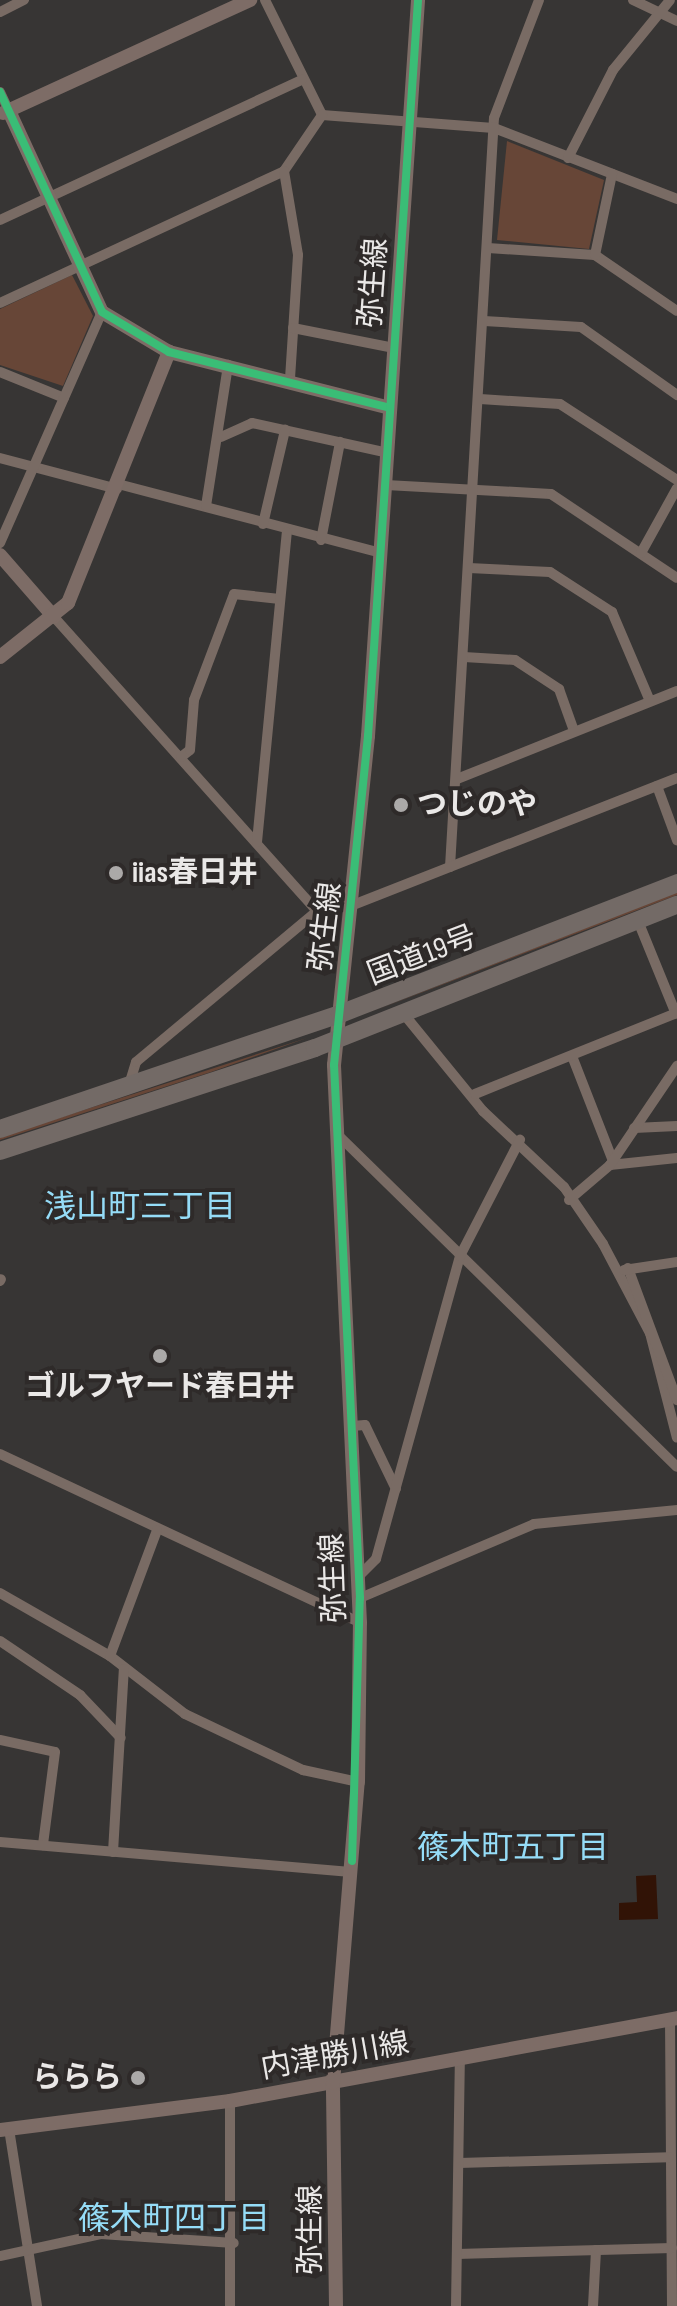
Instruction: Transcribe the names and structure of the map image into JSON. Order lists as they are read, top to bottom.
{
  "streets": {
    "highway": ["国道19号"],
    "street": ["弥生線", "内津勝川線"]
  },
  "crossings": [
    ["弥生線", "国道19号"],
    ["弥生線", "内津勝川線"]
  ],
  "districts": ["浅山町三丁目", "篠木町五丁目", "篠木町四丁目"],
  "places": [
    "つじのや",
    "iias春日井",
    "ゴルフヤード春日井",
    "ららら"
  ]
}
